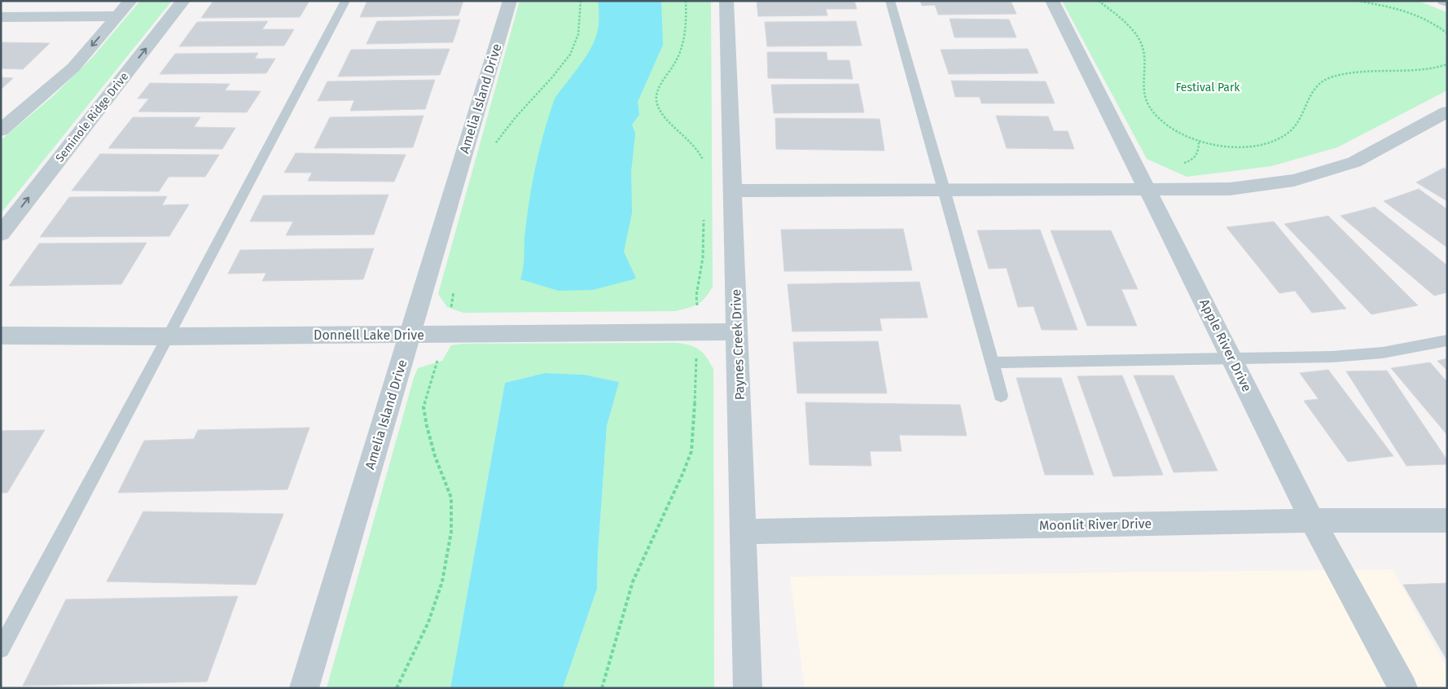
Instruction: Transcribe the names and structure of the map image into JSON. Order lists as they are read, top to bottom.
{
  "streets": {
    "street": [
      "Amelia Island Drive",
      "Seminole Ridge Drive",
      "Donnell Lake Drive",
      "Paynes Creek Drive",
      "Apple River Drive",
      "Moonlit River Drive"
    ]
  },
  "crossings": [
    ["Amelia Island Drive", "Donnell Lake Drive"],
    ["Donnell Lake Drive", "Paynes Creek Drive"],
    ["Paynes Creek Drive", "Moonlit River Drive"],
    ["Apple River Drive", "Moonlit River Drive"]
  ],
  "parks": ["Festival Park"]
}
